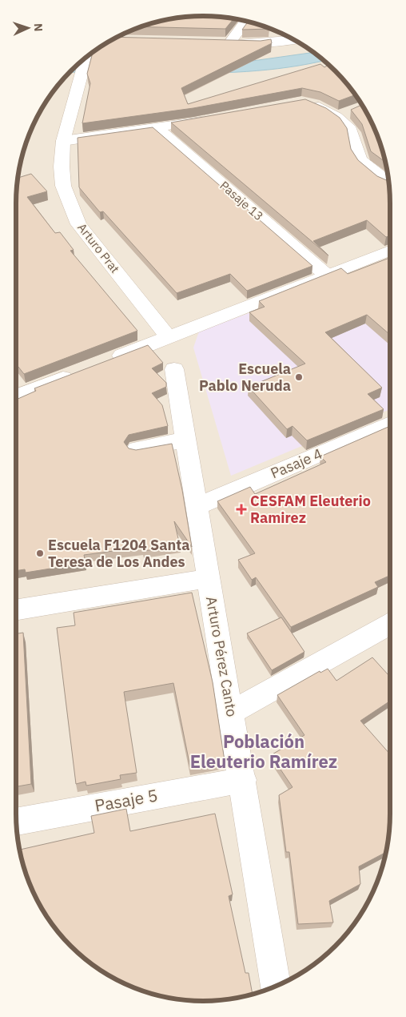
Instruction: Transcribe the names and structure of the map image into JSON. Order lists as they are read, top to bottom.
{
  "streets": {
    "street": [
      "Pasaje 13",
      "Arturo Prat",
      "Pasaje 4",
      "Arturo Pérez Canto",
      "Pasaje 5"
    ]
  },
  "crossings": [
    ["Pasaje 4", "Arturo Pérez Canto"],
    ["Arturo Pérez Canto", "Pasaje 5"]
  ],
  "districts": ["Población Eleuterio Ramírez"],
  "places": {
    "other": ["Escuela Pablo Neruda", "Escuela F1204 Santa Teresa de Los Andes"],
    "health": ["CESFAM Eleuterio Ramirez"]
  },
  "north": "right"
}
